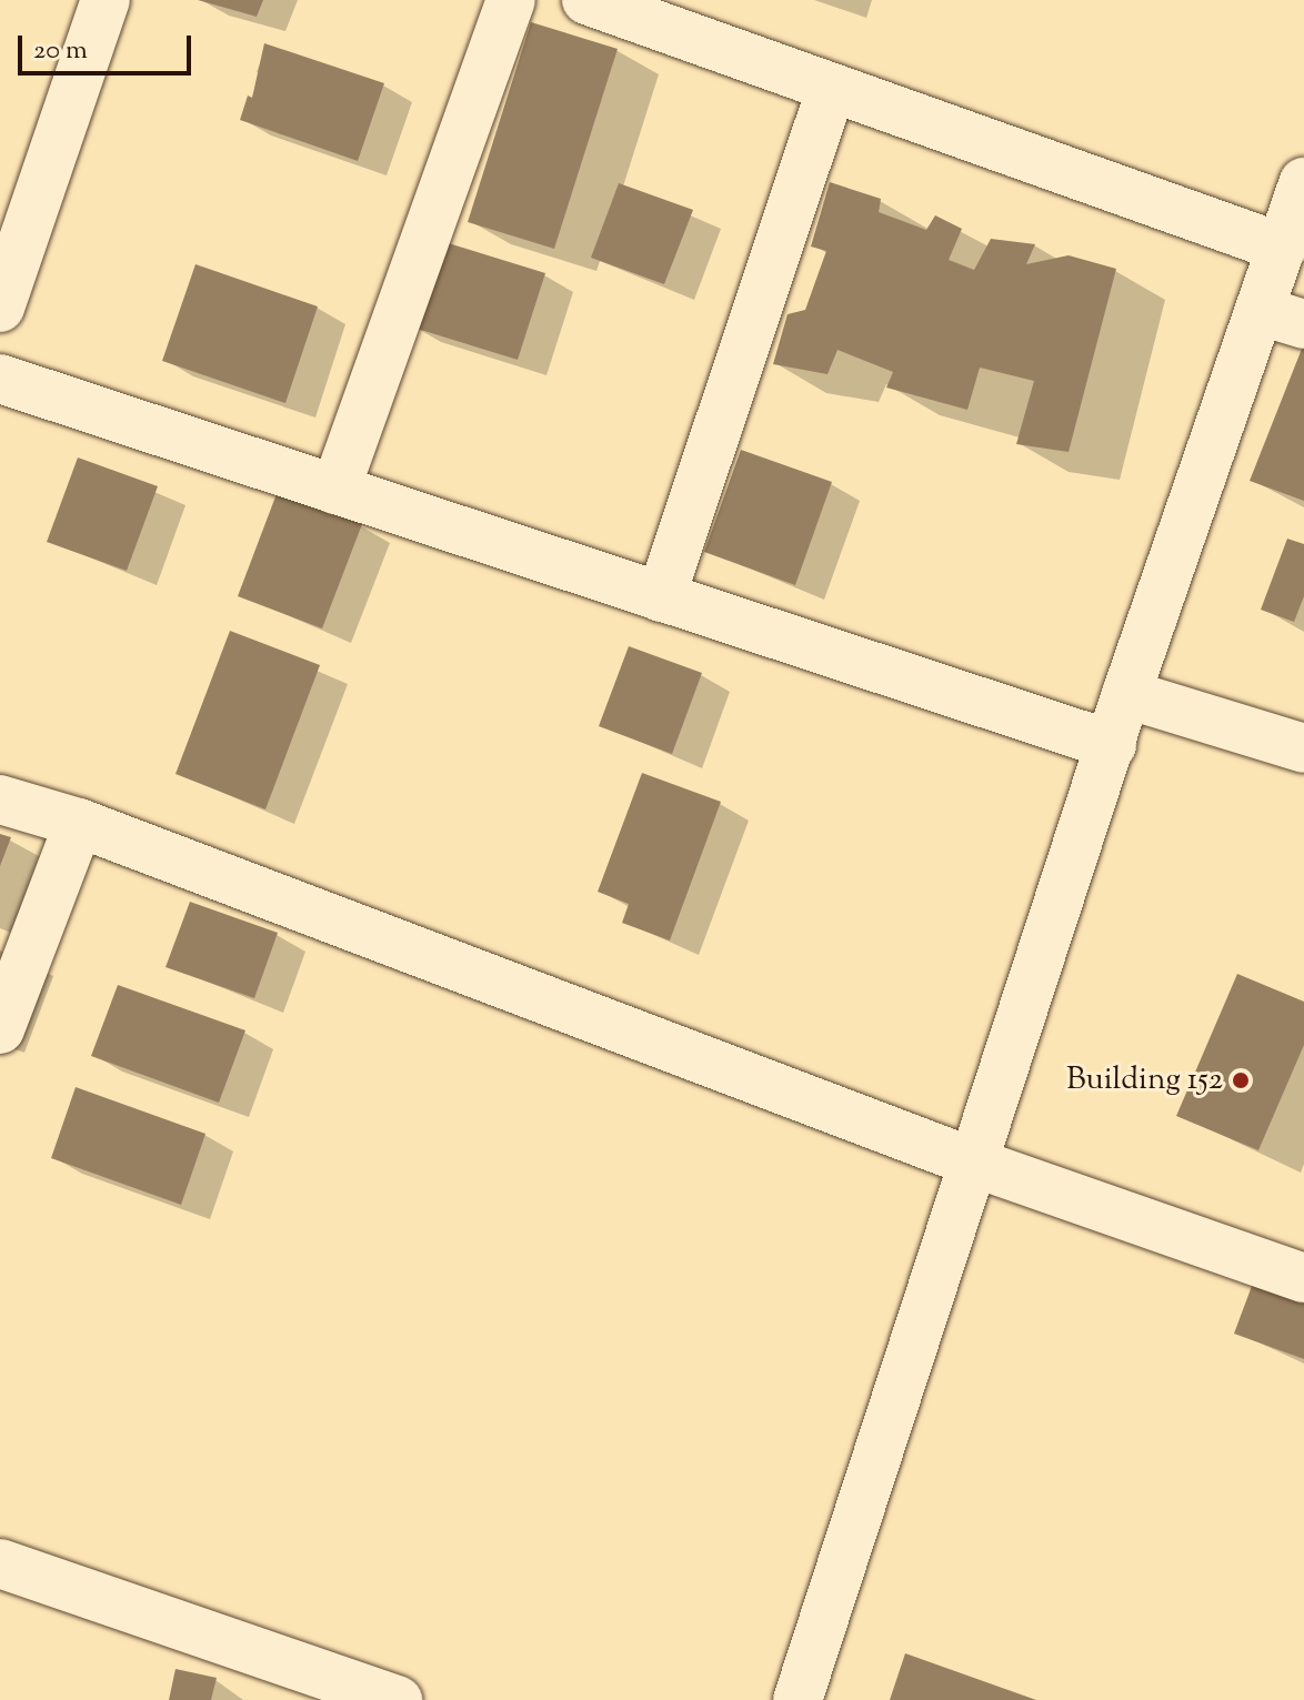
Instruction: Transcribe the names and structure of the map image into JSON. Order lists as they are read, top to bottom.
{
  "places": ["Building 152"],
  "scale_bar": "20 m"
}
